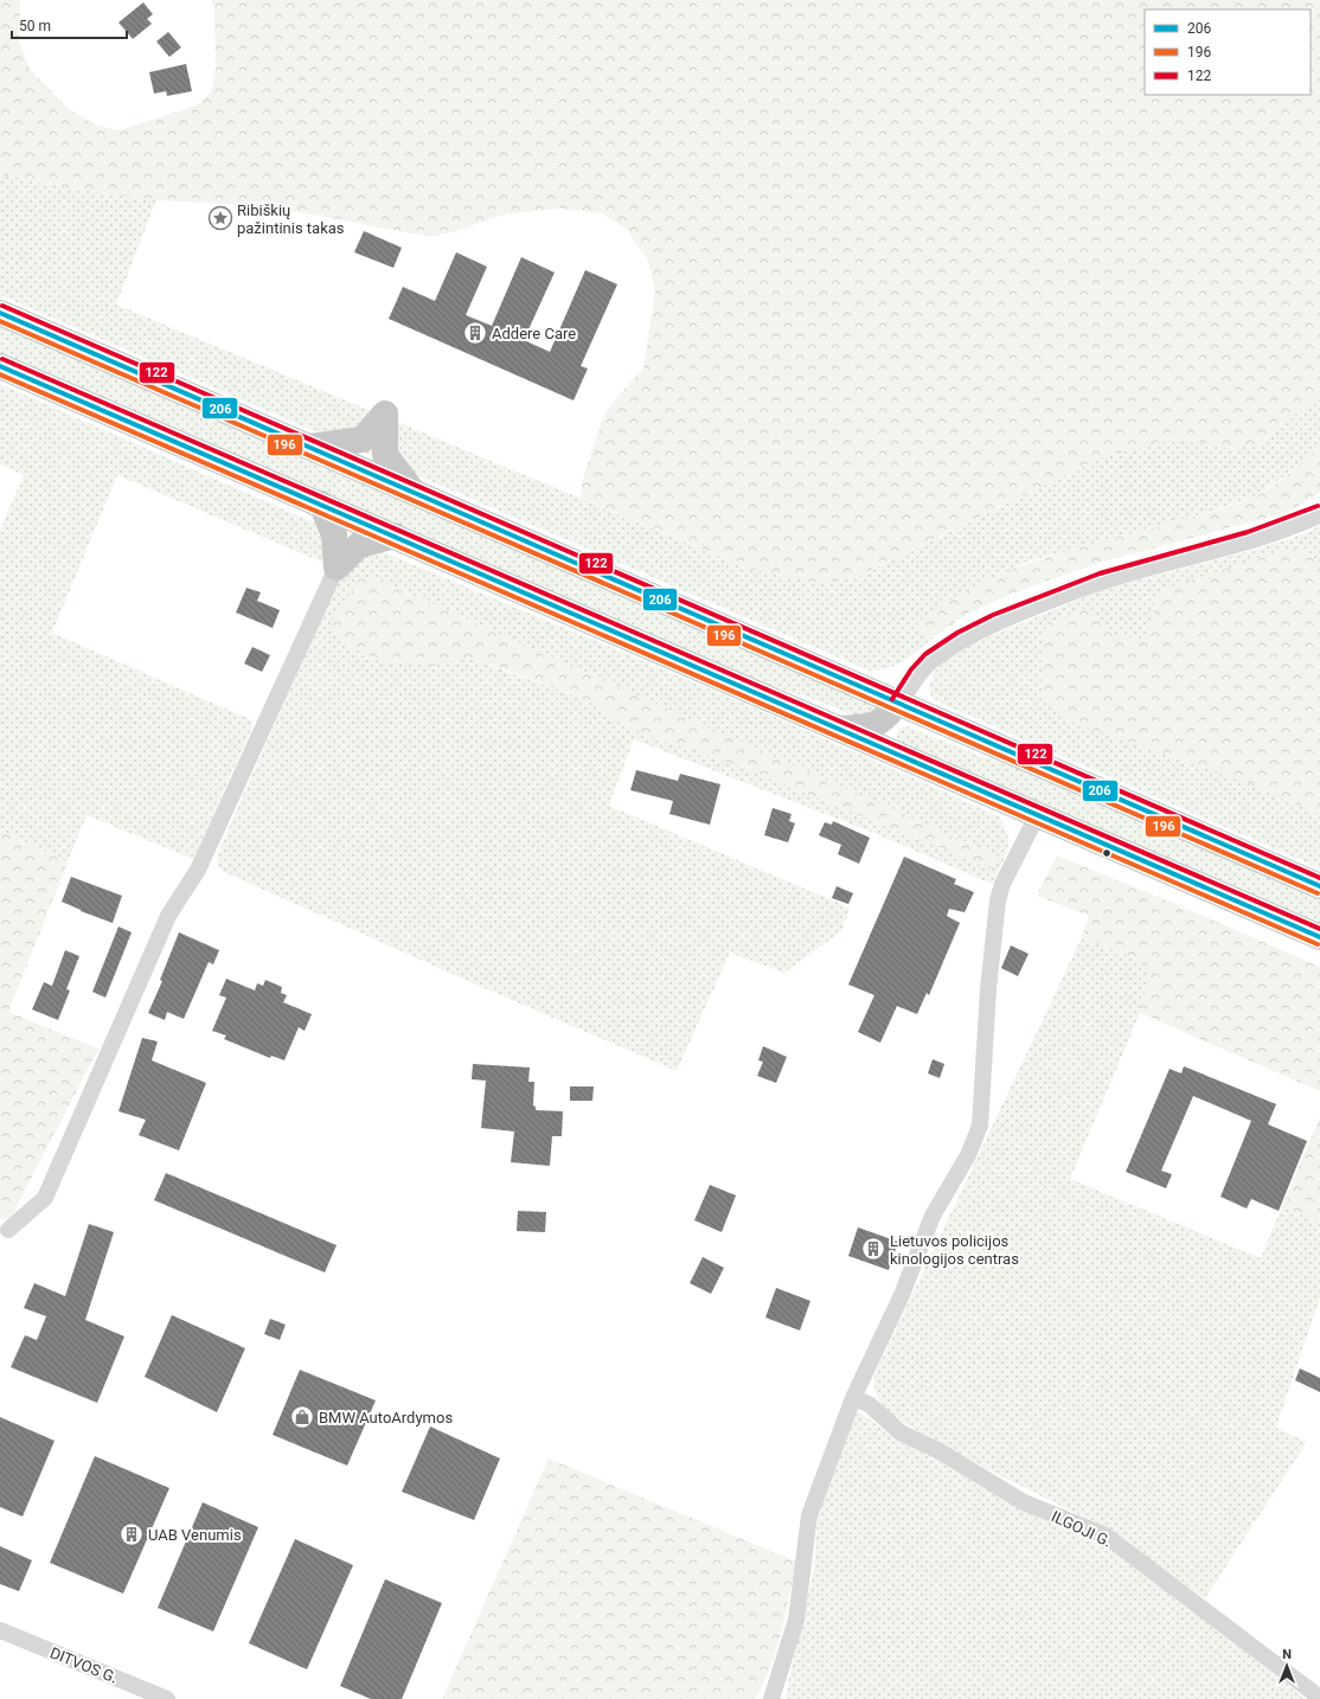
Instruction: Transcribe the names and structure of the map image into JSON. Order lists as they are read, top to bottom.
{
  "streets": {
    "street": ["ILGOJI G.", "DITVOS G."]
  },
  "places": {
    "place": ["Ribiškių pažintinis takas"],
    "building": ["Addere Care", "Lietuvos policijos kinologijos centras", "UAB Venumis"],
    "shop": ["BMW AutoArdymos"]
  },
  "lines": ["transit line 122", "transit line 206", "transit line 196"],
  "legend": ["206", "196", "122"],
  "scale_bar": "50 m",
  "north": "top"
}
